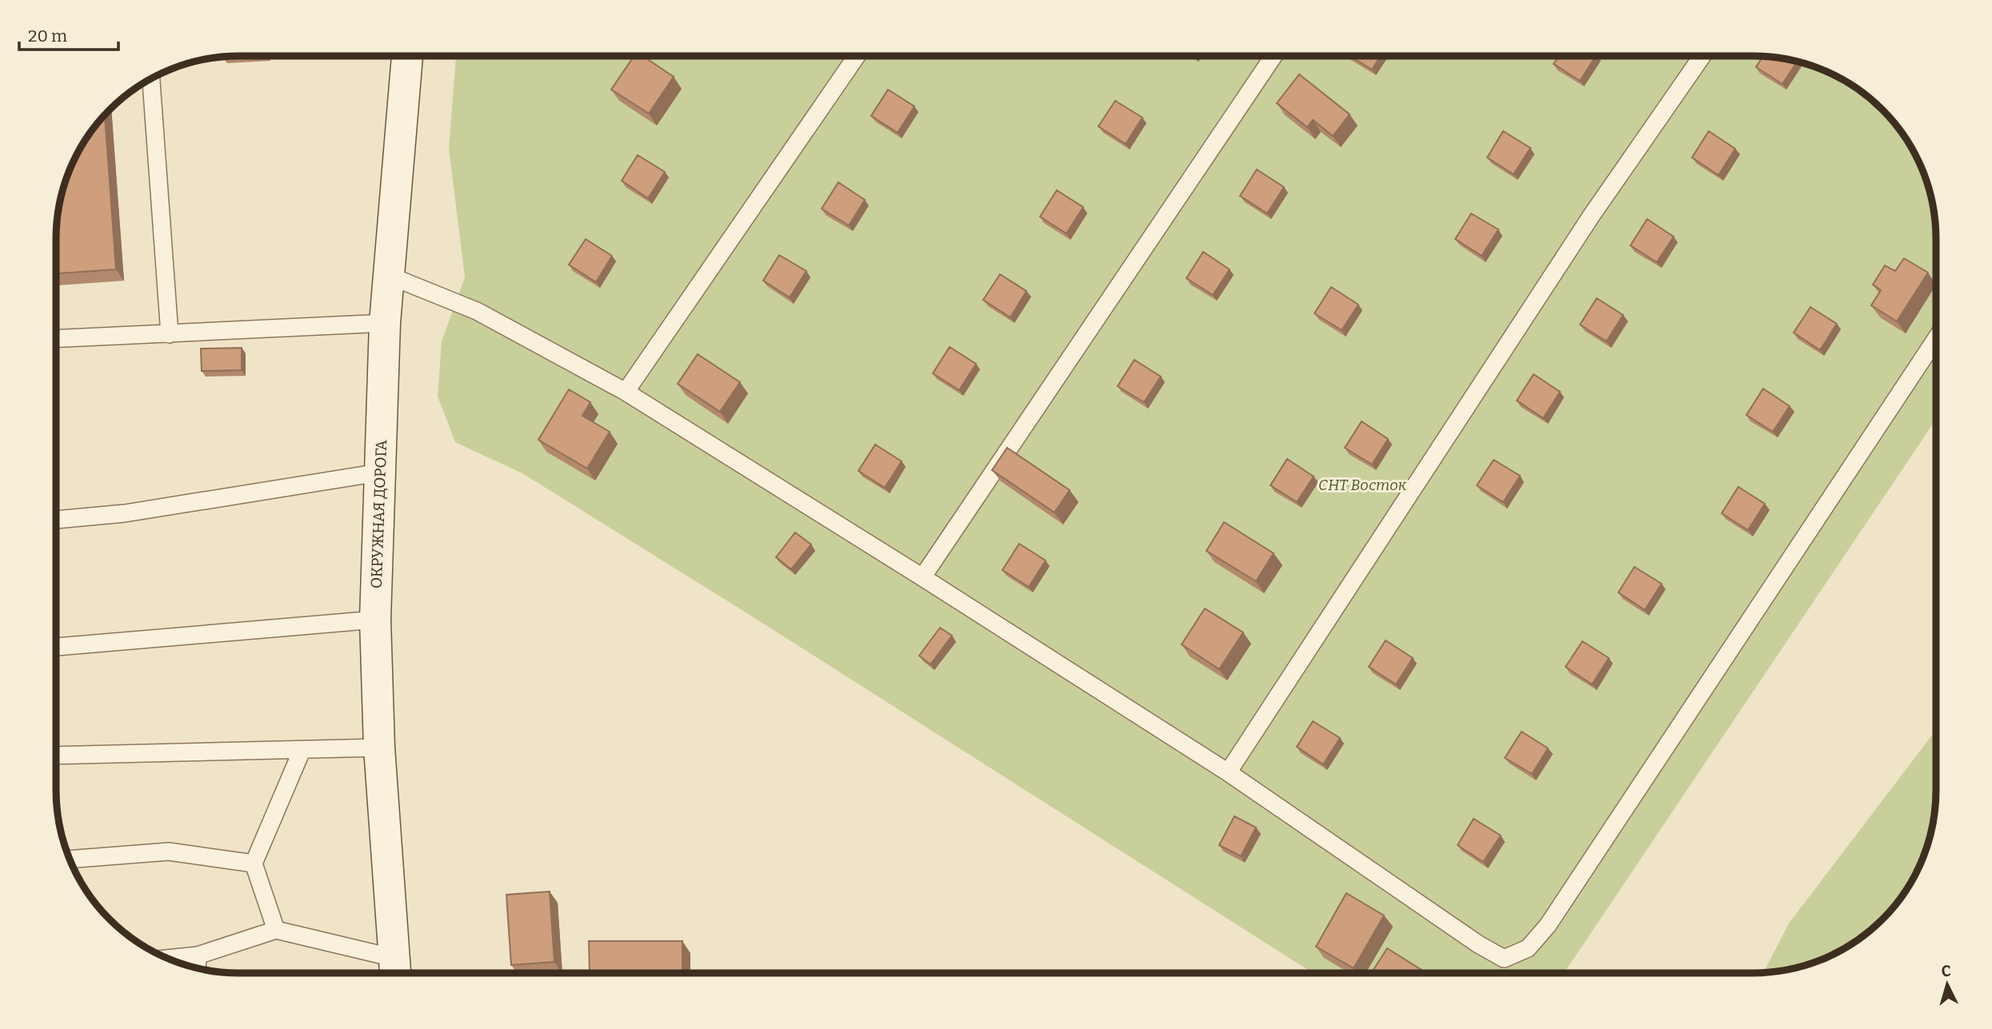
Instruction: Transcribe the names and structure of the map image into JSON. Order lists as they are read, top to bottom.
{
  "streets": {
    "main road": ["ОКРУЖНАЯ ДОРОГА"]
  },
  "parks": ["СНТ Восток"],
  "scale_bar": "20 m",
  "north": "top"
}
